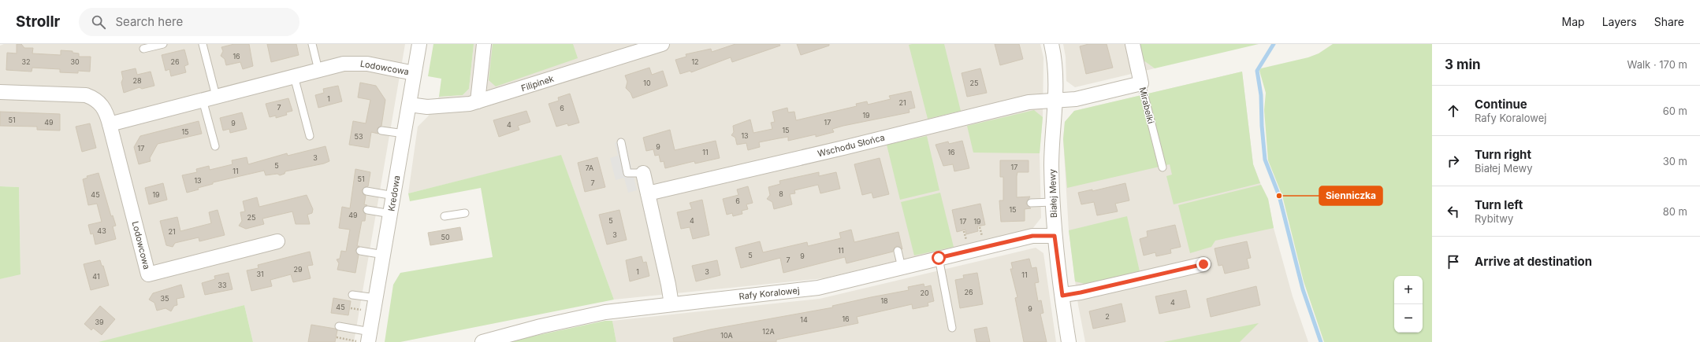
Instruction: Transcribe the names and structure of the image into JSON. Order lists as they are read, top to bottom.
{
  "streets": {
    "street": [
      "Lodowcowa",
      "Filipinek",
      "Mirabelki",
      "Wschodu Słońca",
      "Kredowa",
      "Białej Mewy",
      "Rafy Koralowej"
    ]
  },
  "crossings": [
    ["Lodowcowa", "Kredowa"],
    ["Filipinek", "Kredowa"],
    ["Mirabelki", "Wschodu Słońca"],
    ["Wschodu Słońca", "Białej Mewy"],
    ["Białej Mewy", "Rafy Koralowej"]
  ],
  "places": ["Sienniczka"],
  "house_numbers": [
    "16",
    "32",
    "30",
    "26",
    "12",
    "28",
    "10",
    "25",
    "1",
    "21",
    "7",
    "6",
    "19",
    "51",
    "49",
    "17",
    "9",
    "4",
    "15",
    "15",
    "13",
    "53",
    "9",
    "17",
    "11",
    "16",
    "3",
    "5",
    "17",
    "7A",
    "11",
    "51",
    "13",
    "7",
    "8",
    "45",
    "19",
    "6",
    "15",
    "49",
    "25",
    "5",
    "4",
    "17",
    "19",
    "43",
    "21",
    "3",
    "50",
    "11",
    "5",
    "9",
    "7",
    "29",
    "1",
    "3",
    "31",
    "11",
    "41",
    "33",
    "26",
    "20",
    "35",
    "18",
    "4",
    "45",
    "9",
    "2",
    "16",
    "14",
    "39",
    "12A",
    "10A"
  ],
  "page": {
    "header": "Strollr",
    "search": "Search here",
    "nav": ["Map", "Layers", "Share"],
    "heading": ["3 min", "Walk · 170 m"],
    "list": [
      ["Continue", "Rafy Koralowej", "60 m"],
      ["Turn right", "Białej Mewy", "30 m"],
      ["Turn left", "Rybitwy", "80 m"],
      "Arrive at destination"
    ],
    "map_buttons": ["+", "−"]
  }
}
